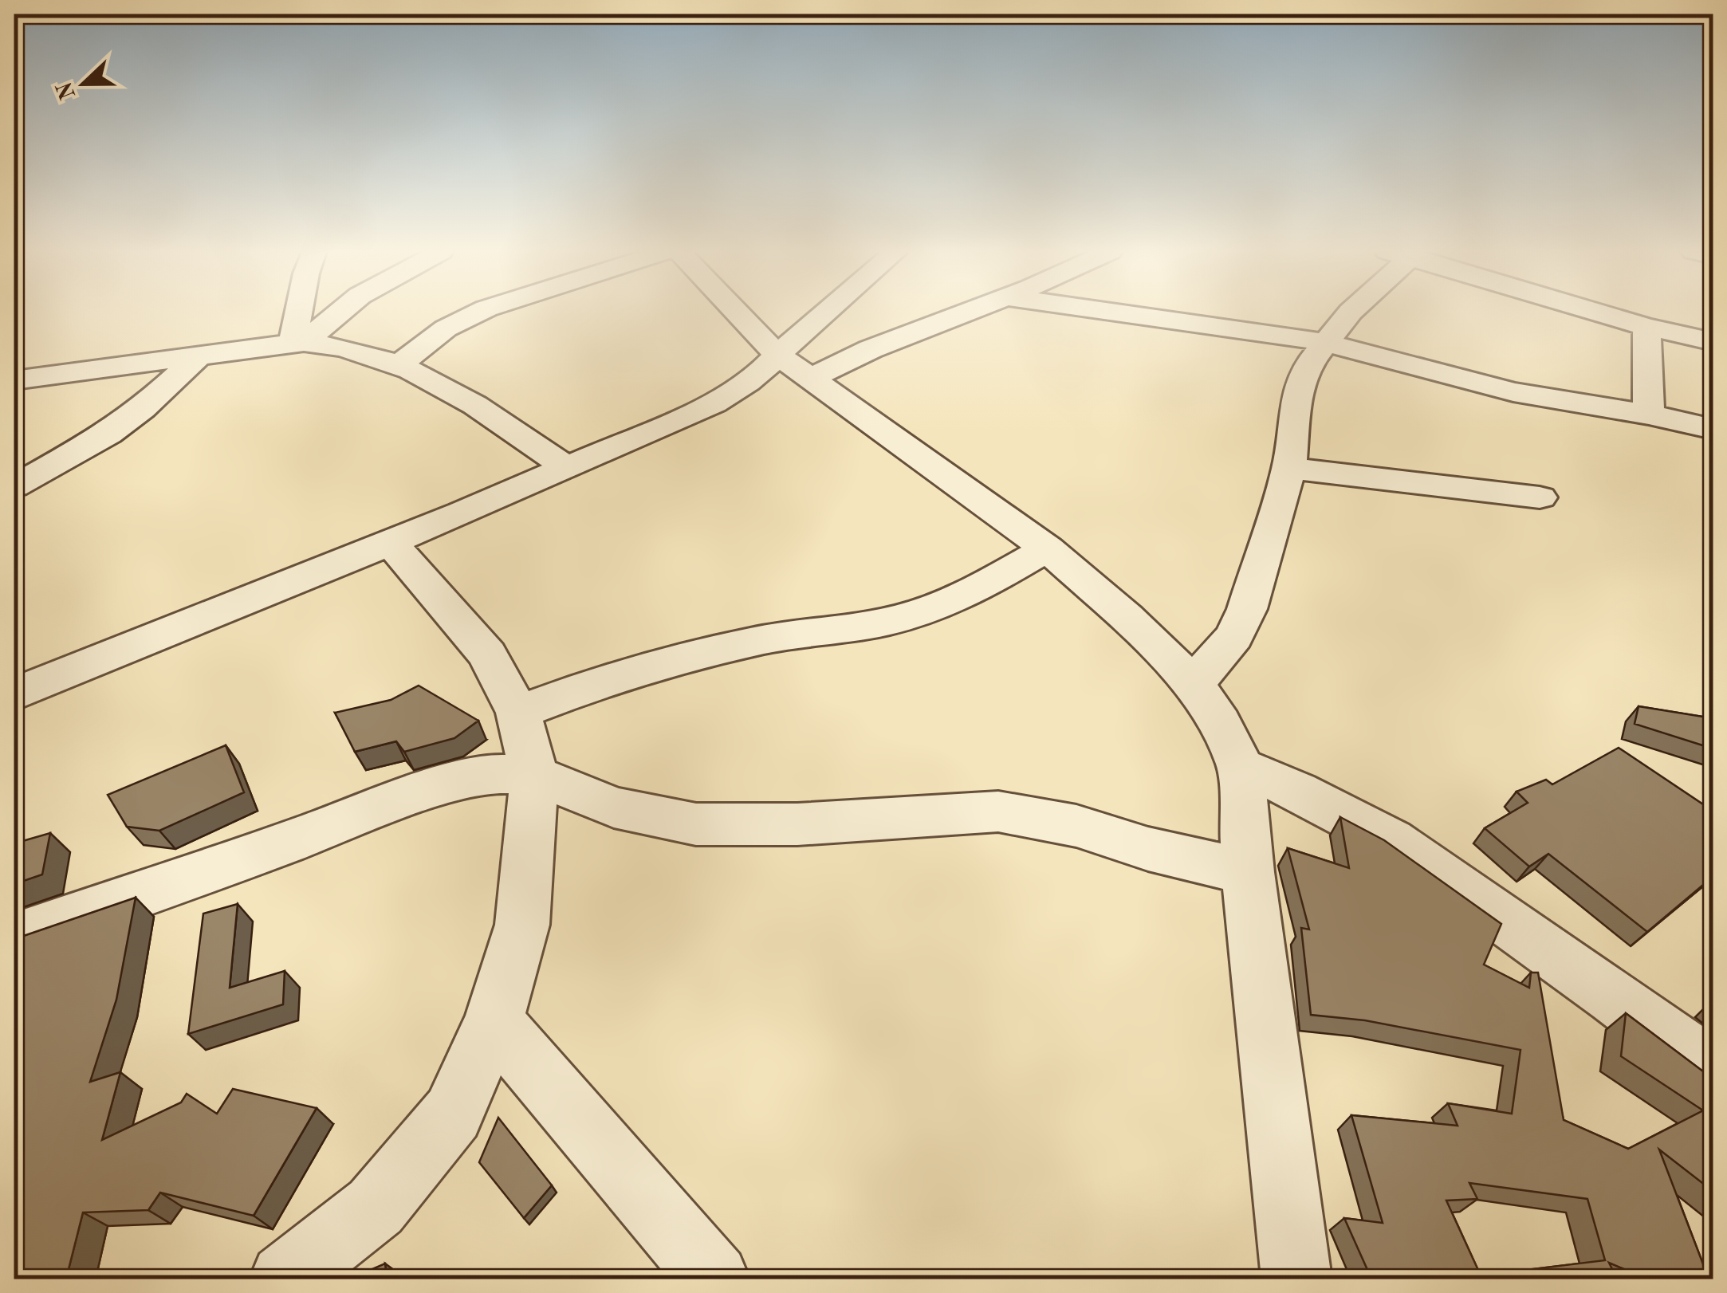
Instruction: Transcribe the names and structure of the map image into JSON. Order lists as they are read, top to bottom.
{
  "north": "left"
}
